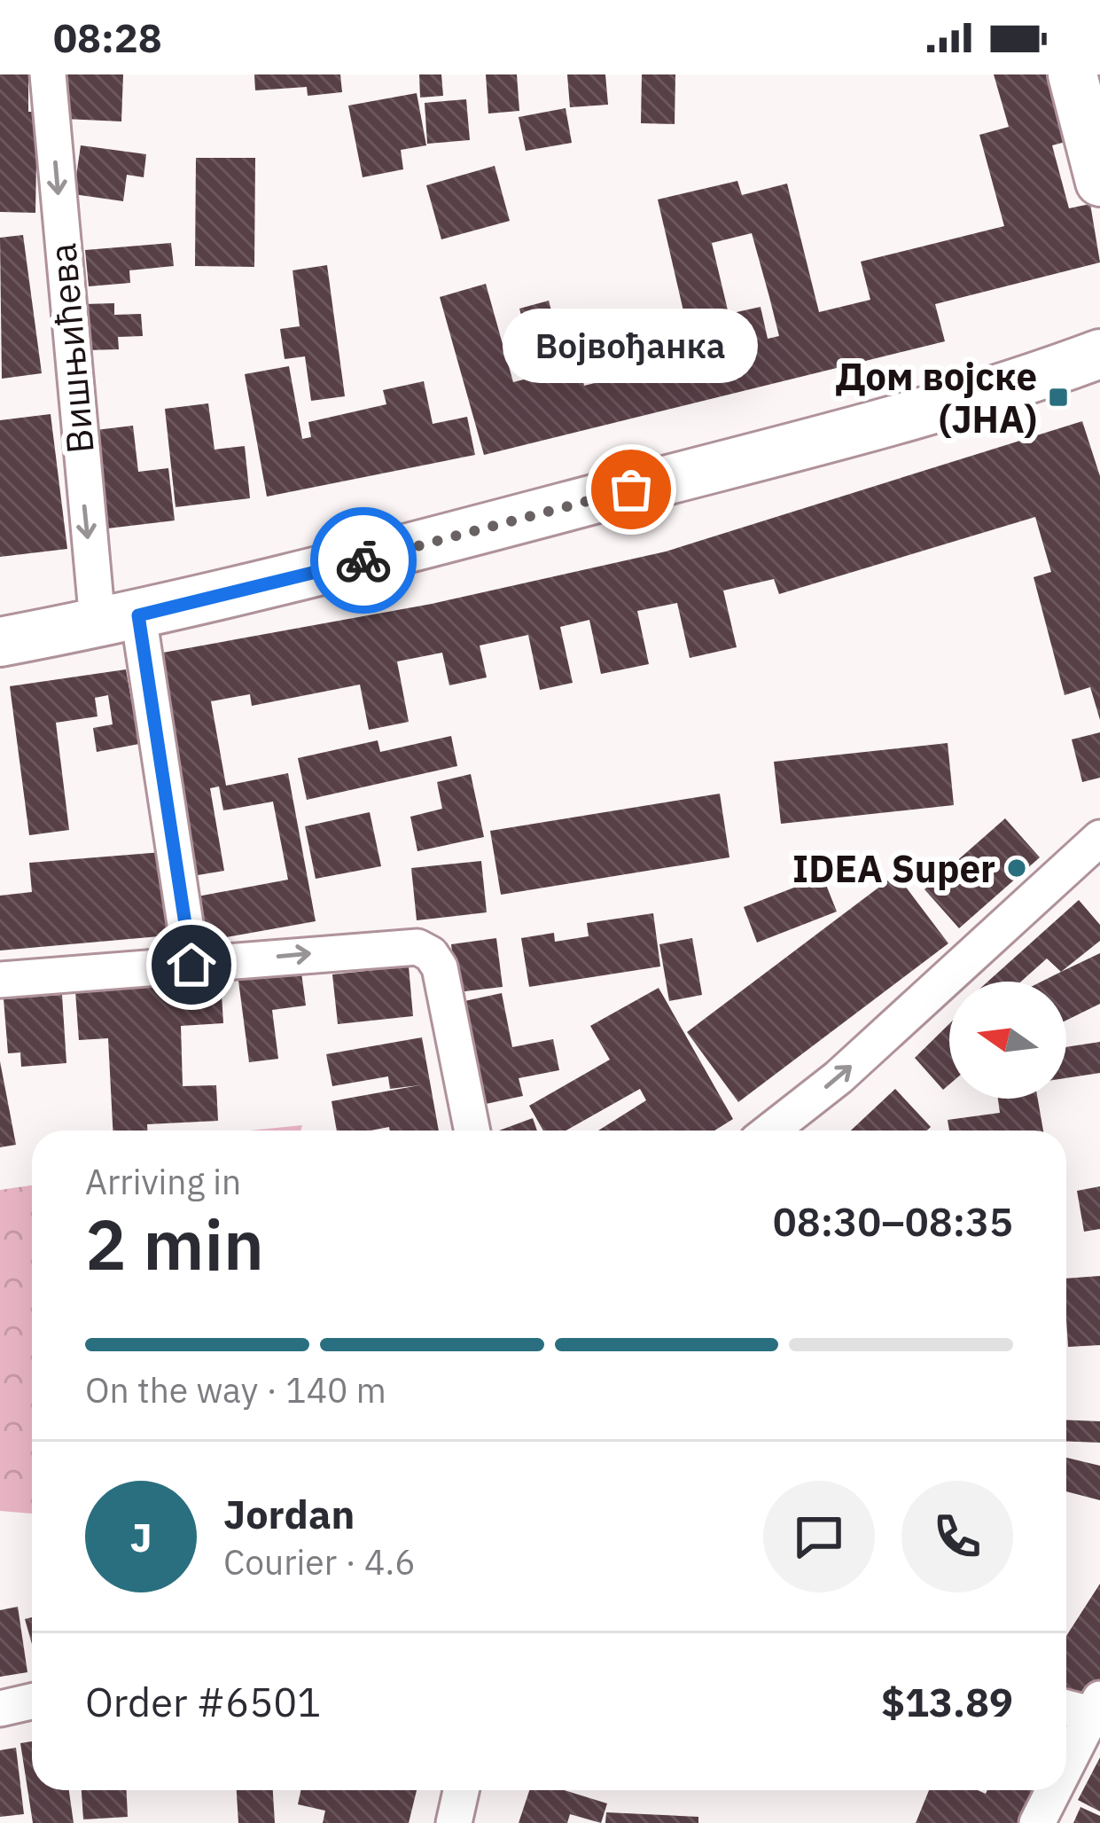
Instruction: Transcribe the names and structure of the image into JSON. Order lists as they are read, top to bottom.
{
  "streets": {
    "street": ["Вишњићева"]
  },
  "one_way": ["Вишњићева"],
  "places": {
    "transit": ["Дом војске (ЈНА)"],
    "other": ["Војвођанка", "IDEA Super"]
  },
  "north": "left",
  "page": {
    "status": "08:28",
    "bubble": "Војвођанка",
    "heading": ["2 min", "Arriving in", "08:30–08:35"],
    "panel": [
      "Jordan",
      "Courier · 4.6",
      "Order #6501",
      "$13.89"
    ],
    "bar": "On the way · 140 m",
    "round": "J"
  }
}
